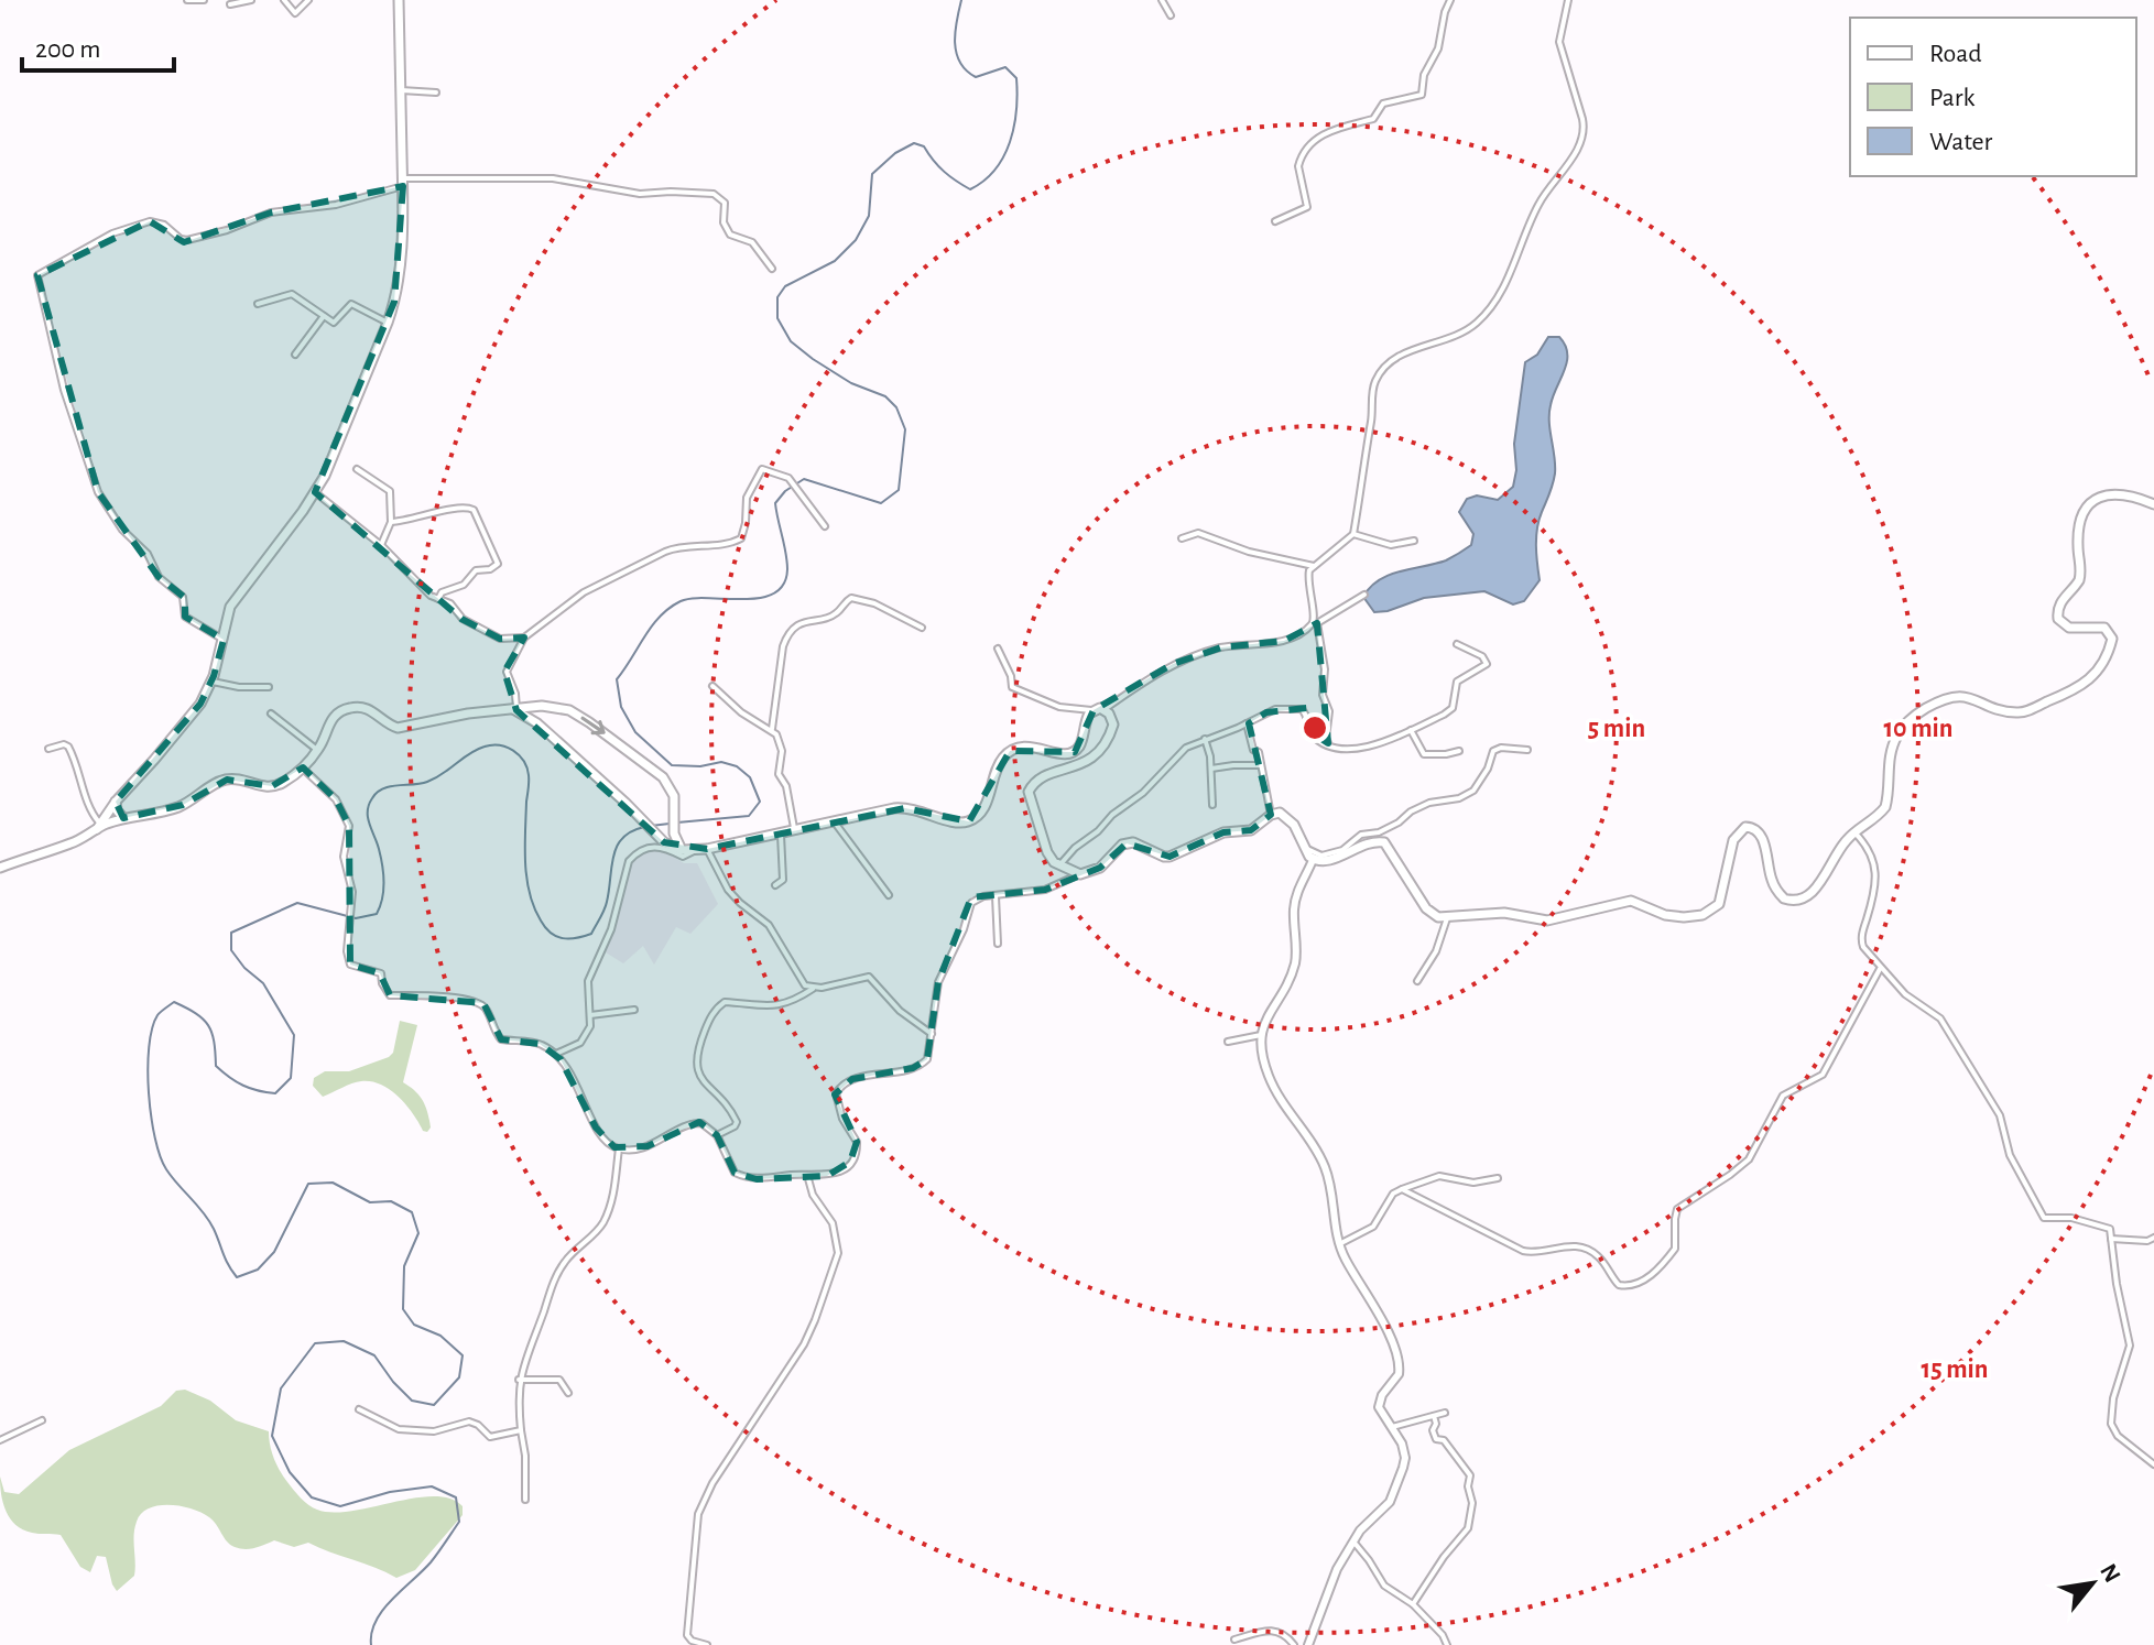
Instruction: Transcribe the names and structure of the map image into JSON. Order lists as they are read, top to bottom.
{
  "legend": ["Road", "Park", "Water"],
  "scale_bar": "200 m",
  "north": "top right",
  "rings": ["5 min", "10 min", "15 min"]
}
